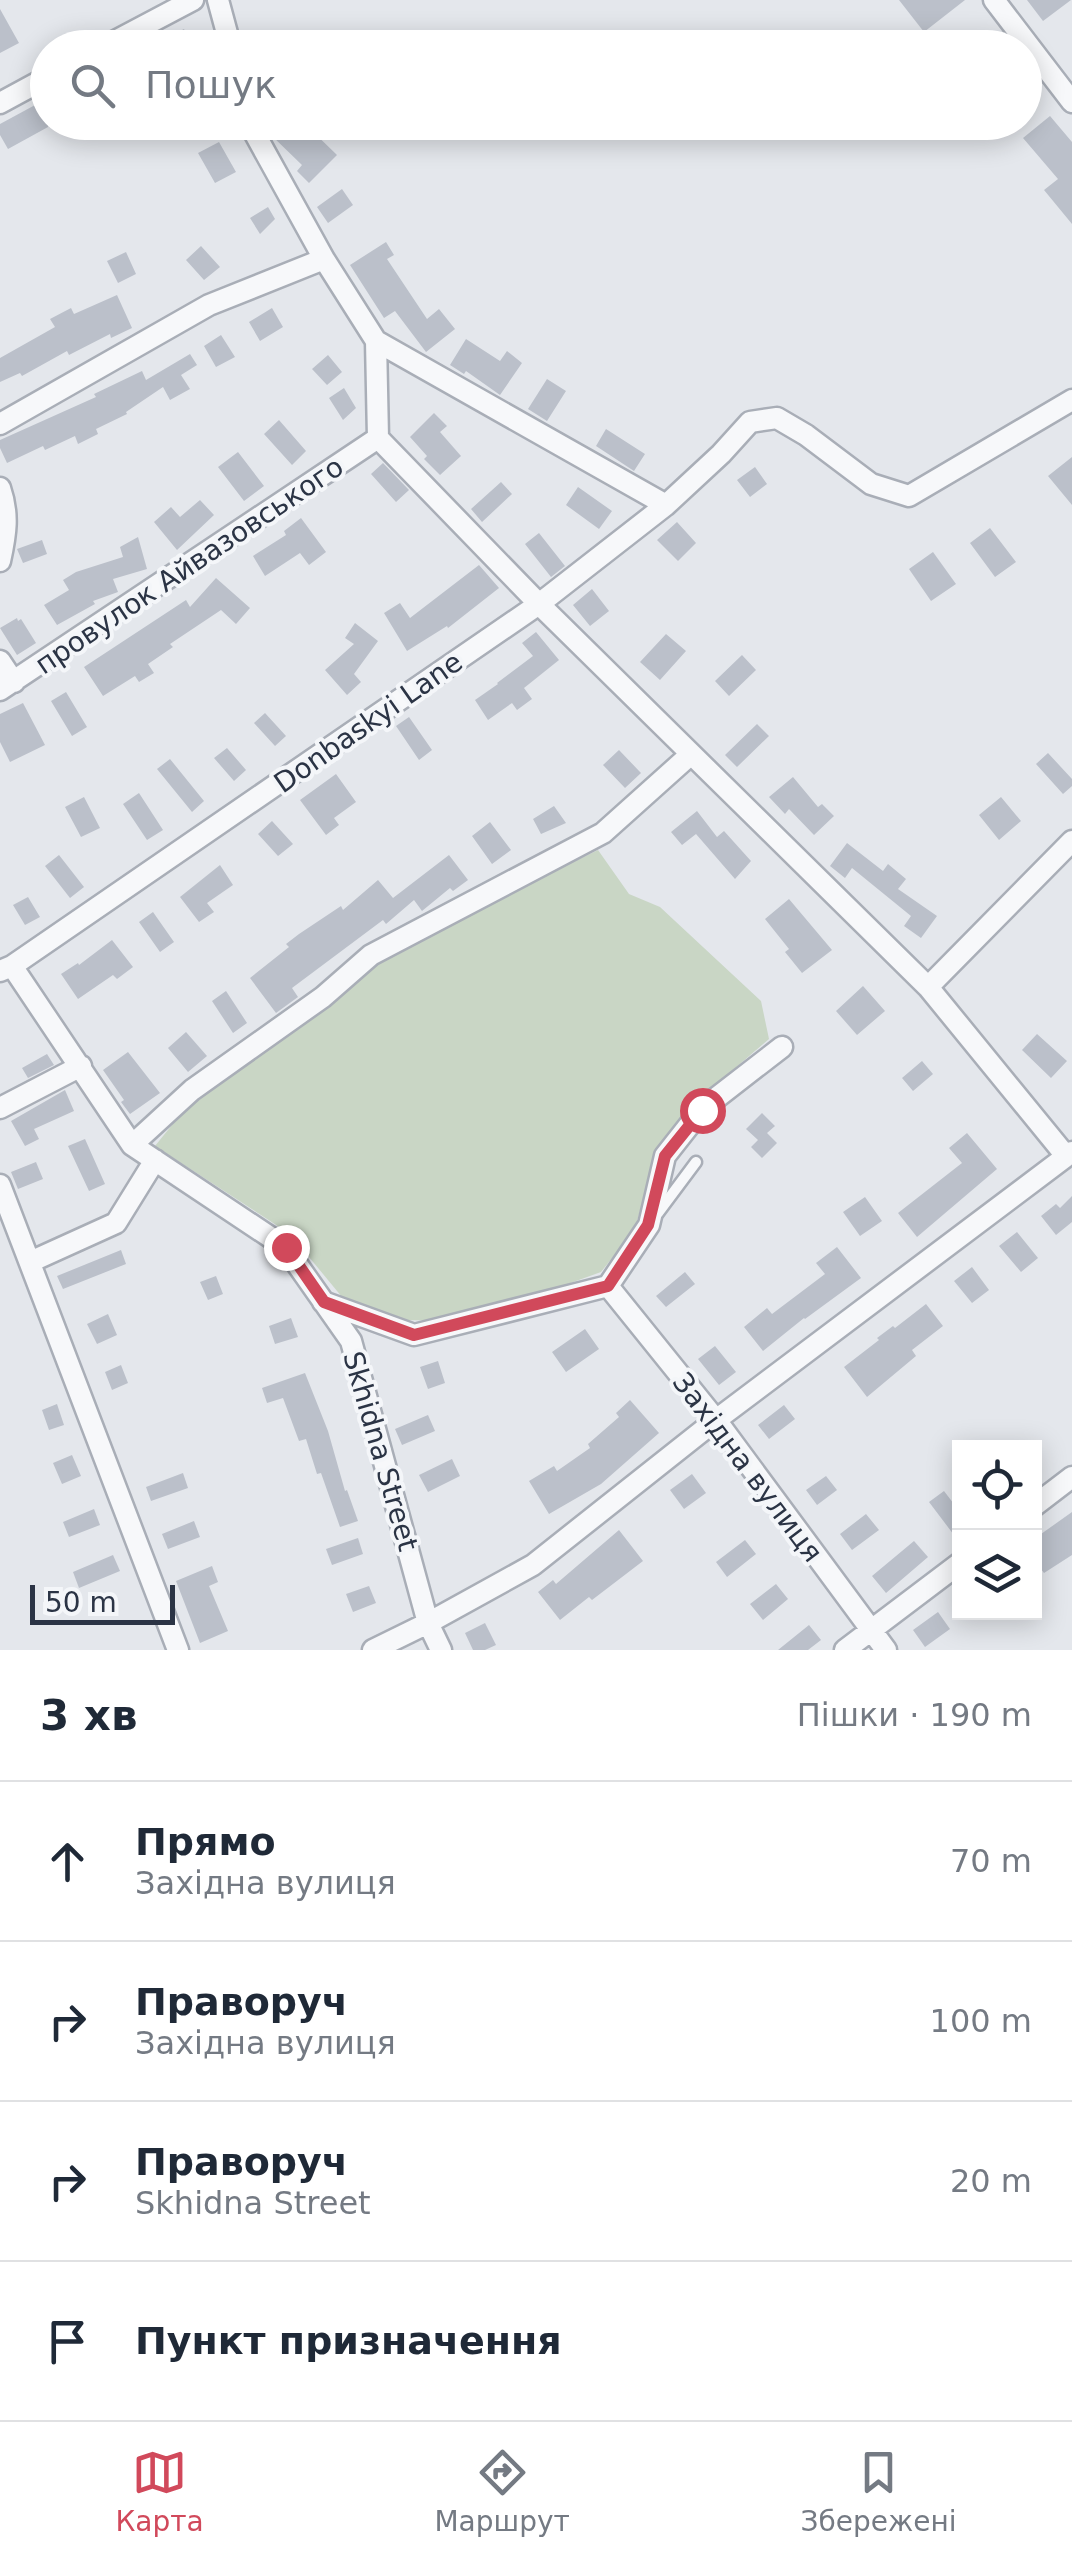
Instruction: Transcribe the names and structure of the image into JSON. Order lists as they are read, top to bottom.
{
  "streets": {
    "street": [
      "провулок Айвазовського",
      "Donbaskyi Lane",
      "Skhidna Street",
      "Західна вулиця"
    ]
  },
  "crossings": [
    ["Donbaskyi Lane", "Skhidna Street"]
  ],
  "scale_bar": "50 m",
  "page": {
    "search": "Пошук",
    "scale": "50 m",
    "heading": ["3 хв", "Пішки · 190 m"],
    "list": [
      ["Прямо", "Західна вулиця", "70 m"],
      ["Праворуч", "Західна вулиця", "100 m"],
      ["Праворуч", "Skhidna Street", "20 m"],
      "Пункт призначення"
    ],
    "nav": ["Карта", "Маршрут", "Збережені"]
  }
}
